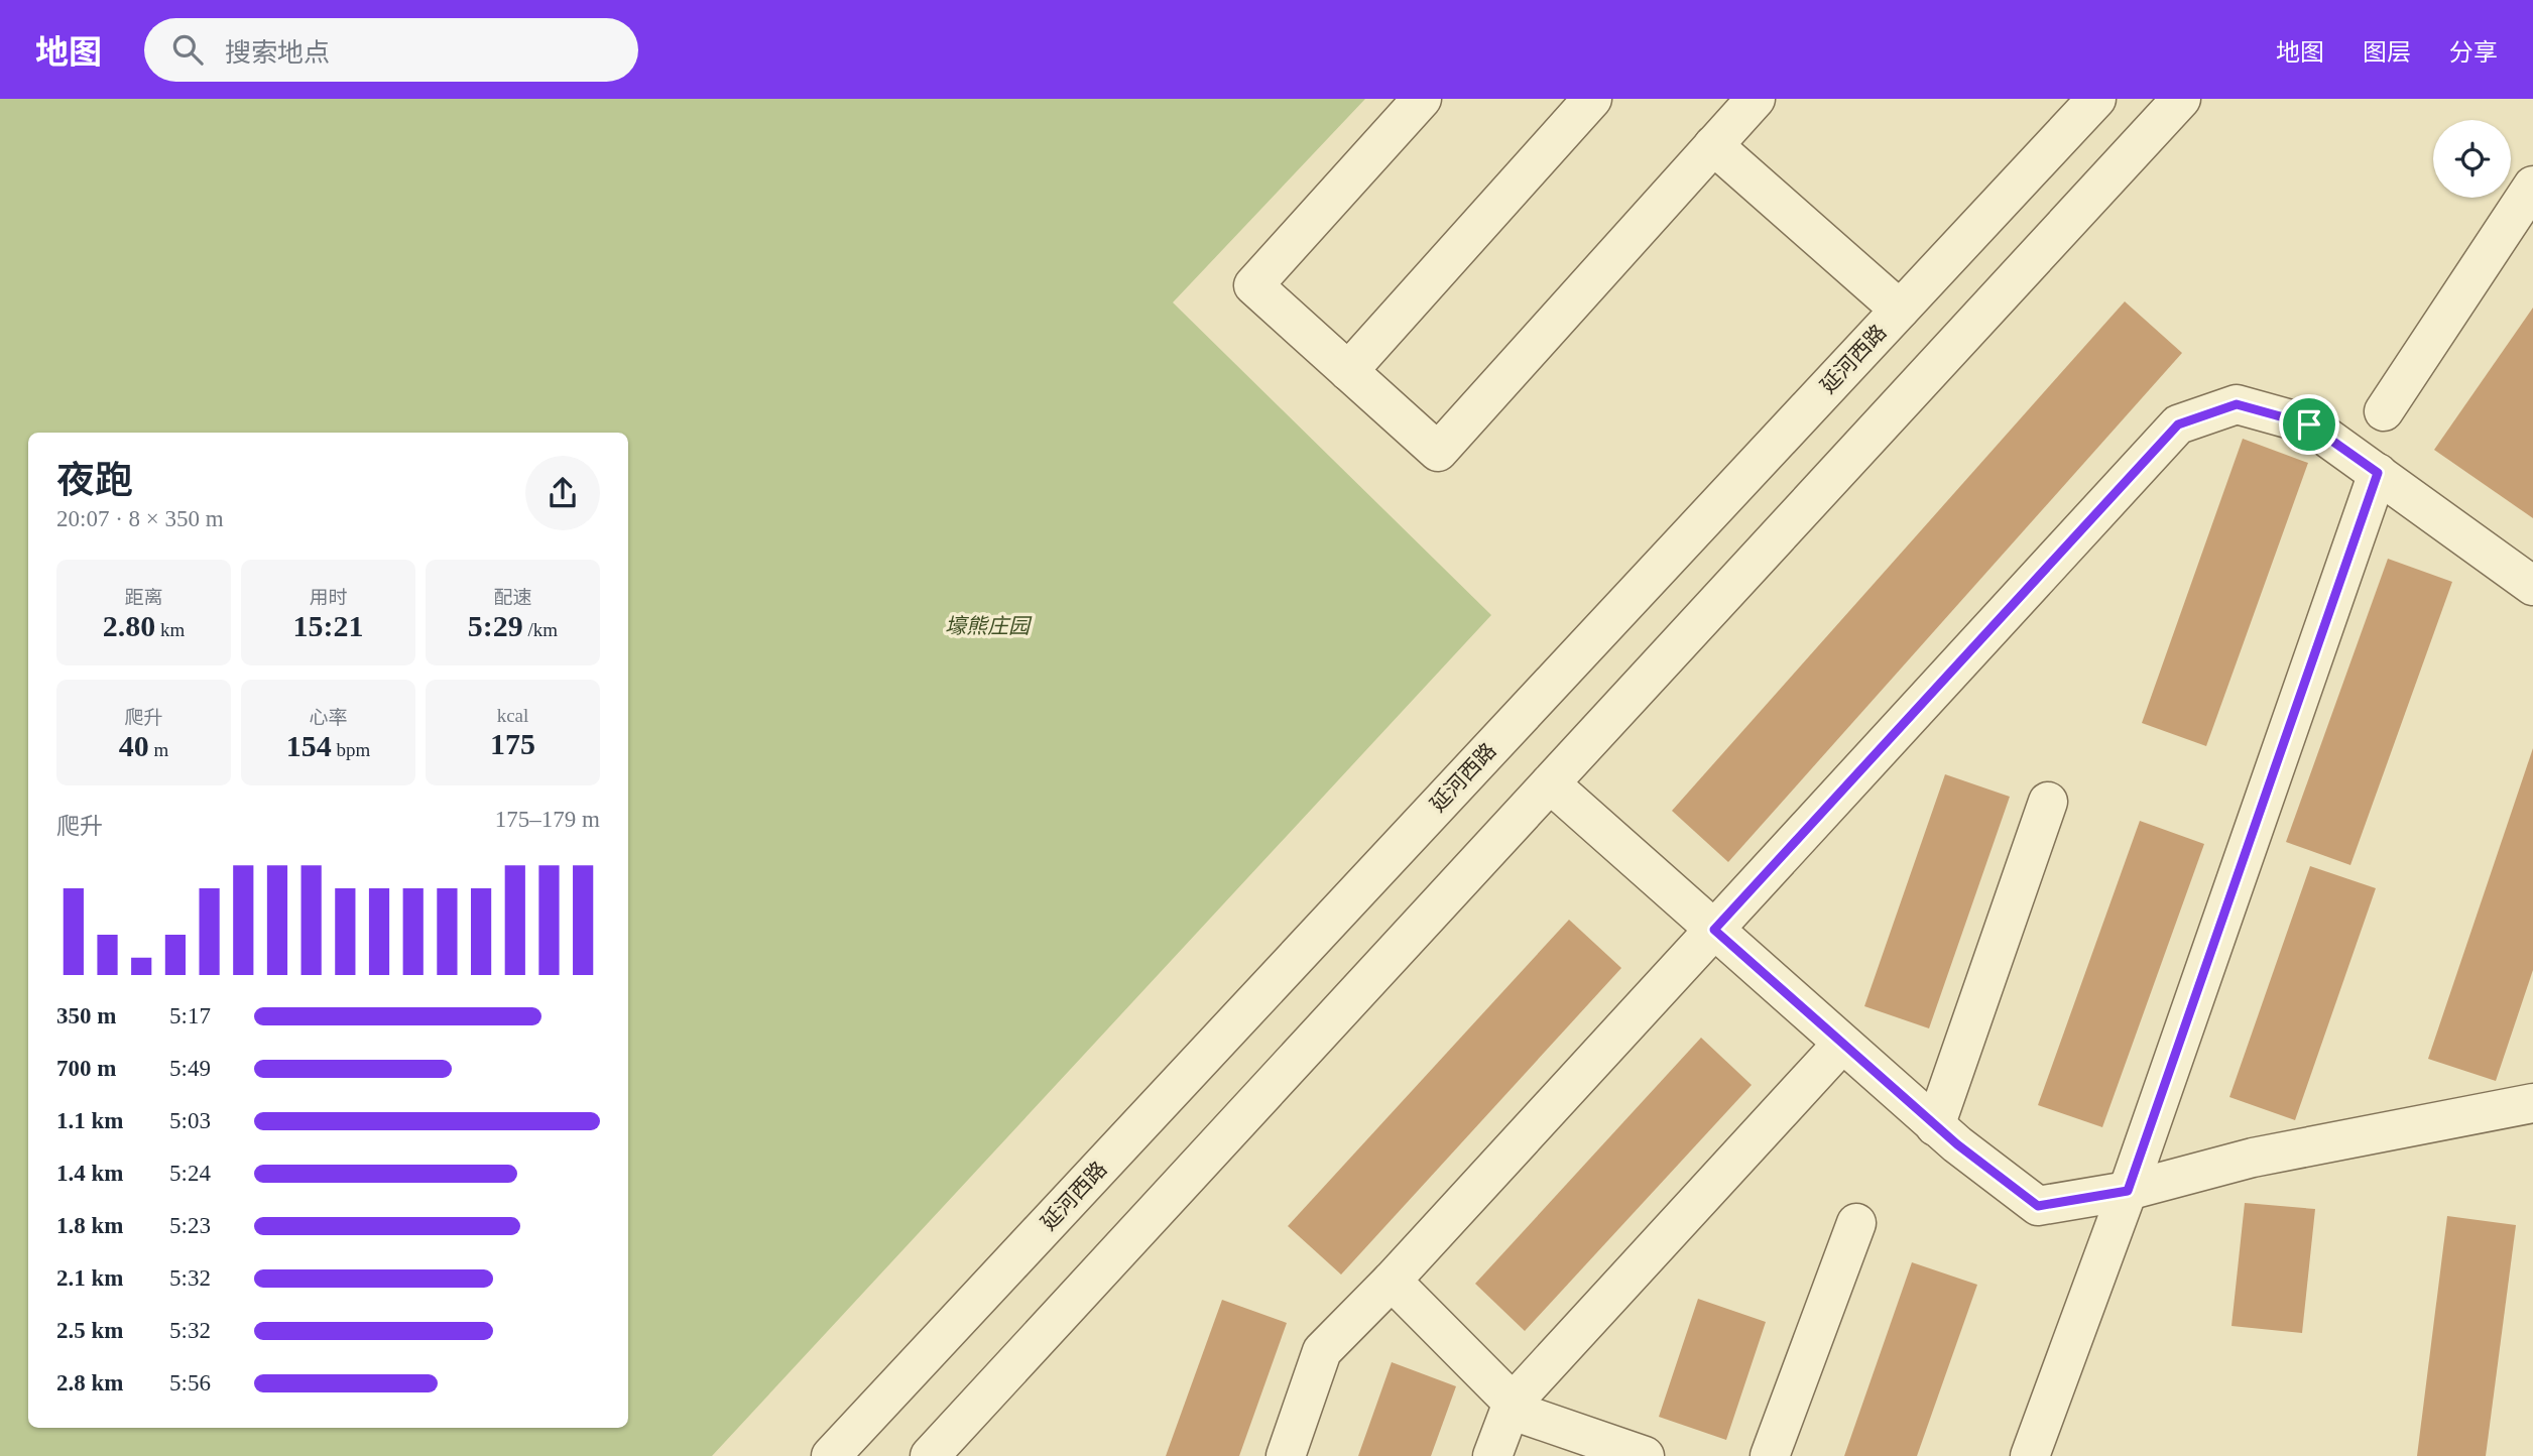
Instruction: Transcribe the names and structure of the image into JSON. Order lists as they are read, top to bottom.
{
  "streets": {
    "street": ["延河西路"]
  },
  "parks": ["壕熊庄园"],
  "page": {
    "header": "地图",
    "search": "搜索地点",
    "nav": ["地图", "图层", "分享"],
    "heading": ["夜跑", "20:07 · 8 × 350 m"],
    "stats": [
      ["距离", "2.80 km"],
      ["用时", "15:21"],
      ["配速", "5:29 /km"],
      ["爬升", "40 m"],
      ["心率", "154 bpm"],
      ["kcal", "175"]
    ],
    "chart": ["爬升", "175–179 m"],
    "list": [
      {
        "name": "350 m",
        "note": "5:17"
      },
      {
        "name": "700 m",
        "note": "5:49"
      },
      {
        "name": "1.1 km",
        "note": "5:03"
      },
      {
        "name": "1.4 km",
        "note": "5:24"
      },
      {
        "name": "1.8 km",
        "note": "5:23"
      },
      {
        "name": "2.1 km",
        "note": "5:32"
      },
      {
        "name": "2.5 km",
        "note": "5:32"
      },
      {
        "name": "2.8 km",
        "note": "5:56"
      }
    ]
  }
}
